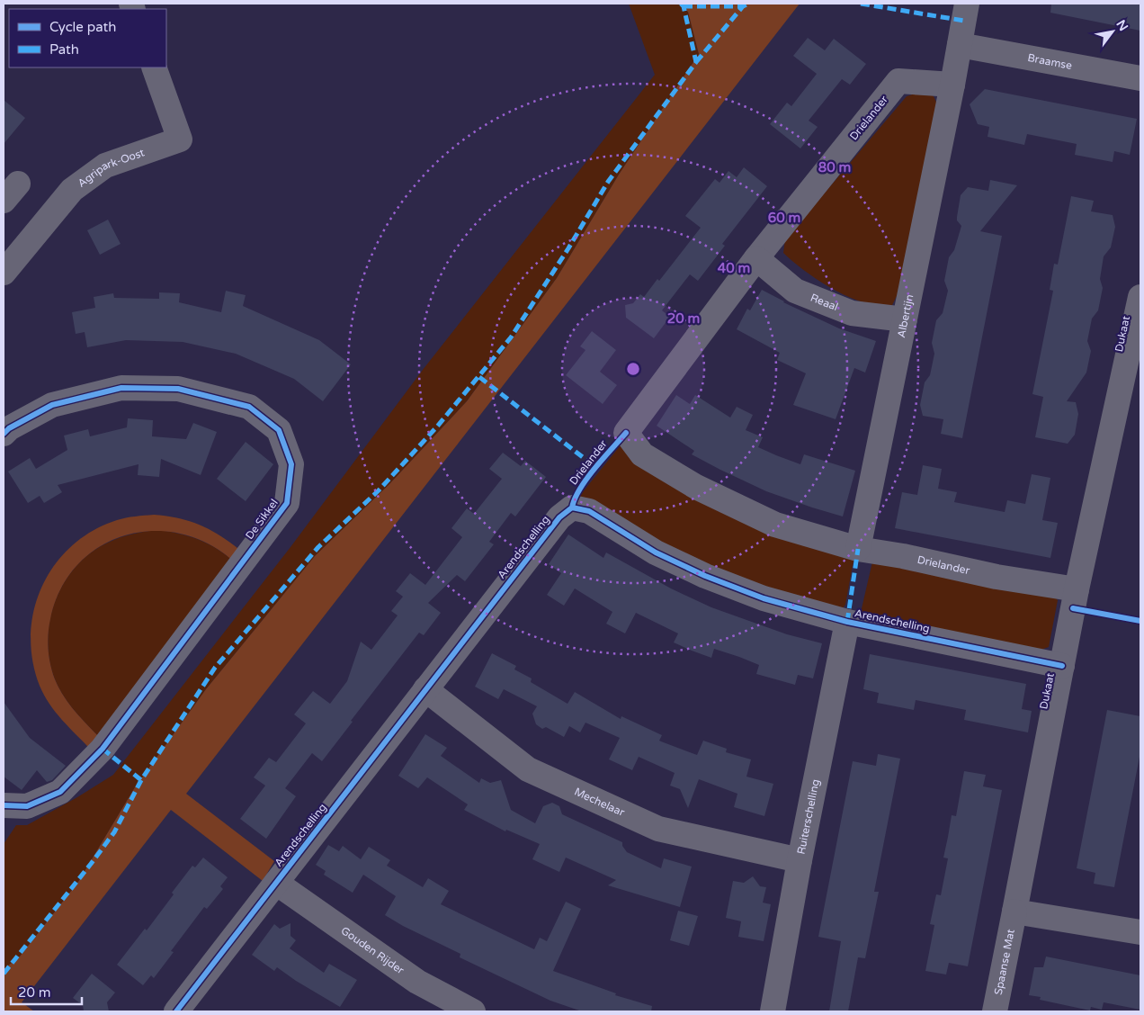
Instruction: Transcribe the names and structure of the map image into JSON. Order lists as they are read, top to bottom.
{
  "streets": {
    "street": [
      "Braamse",
      "Drielander",
      "Agripark-Oost",
      "Reaal",
      "Albertijn",
      "Dukaat",
      "De Sikkel",
      "Arendschelling",
      "Mechelaar",
      "Ruiterschelling",
      "Gouden Rijder",
      "Spaanse Mat"
    ]
  },
  "crossings": [
    ["Drielander", "Reaal"],
    ["Drielander", "Albertijn"],
    ["Drielander", "Dukaat"],
    ["Reaal", "Albertijn"],
    ["Dukaat", "Arendschelling"],
    ["Dukaat", "Spaanse Mat"],
    ["Arendschelling", "Mechelaar"],
    ["Arendschelling", "Ruiterschelling"],
    ["Arendschelling", "Gouden Rijder"],
    ["Mechelaar", "Ruiterschelling"]
  ],
  "legend": ["Cycle path", "Path"],
  "scale_bar": "20 m",
  "north": "top right",
  "rings": [
    "80 m",
    "60 m",
    "40 m",
    "20 m"
  ]
}
